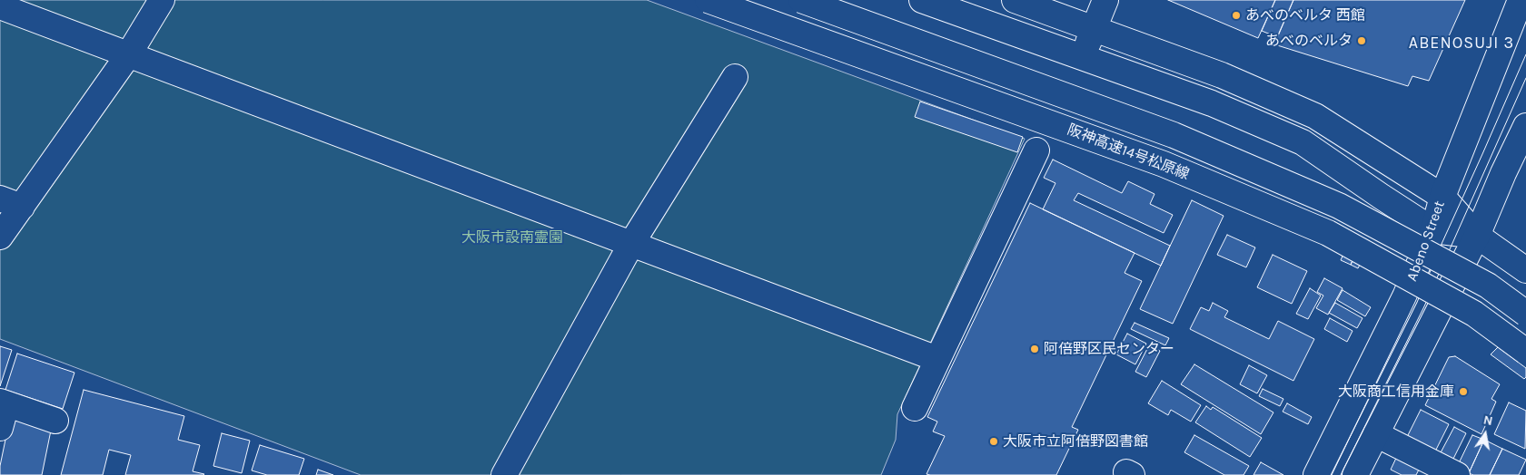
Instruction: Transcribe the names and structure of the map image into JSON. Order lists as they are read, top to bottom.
{
  "streets": {
    "main road": ["阪神高速14号松原線", "Abeno Street"]
  },
  "districts": ["ABENOSUJI 3"],
  "parks": ["大阪市設南霊園"],
  "places": [
    "あべのベルタ 西館",
    "あべのベルタ",
    "阿倍野区民センター",
    "大阪商工信用金庫",
    "大阪市立阿倍野図書館"
  ],
  "north": "top"
}
